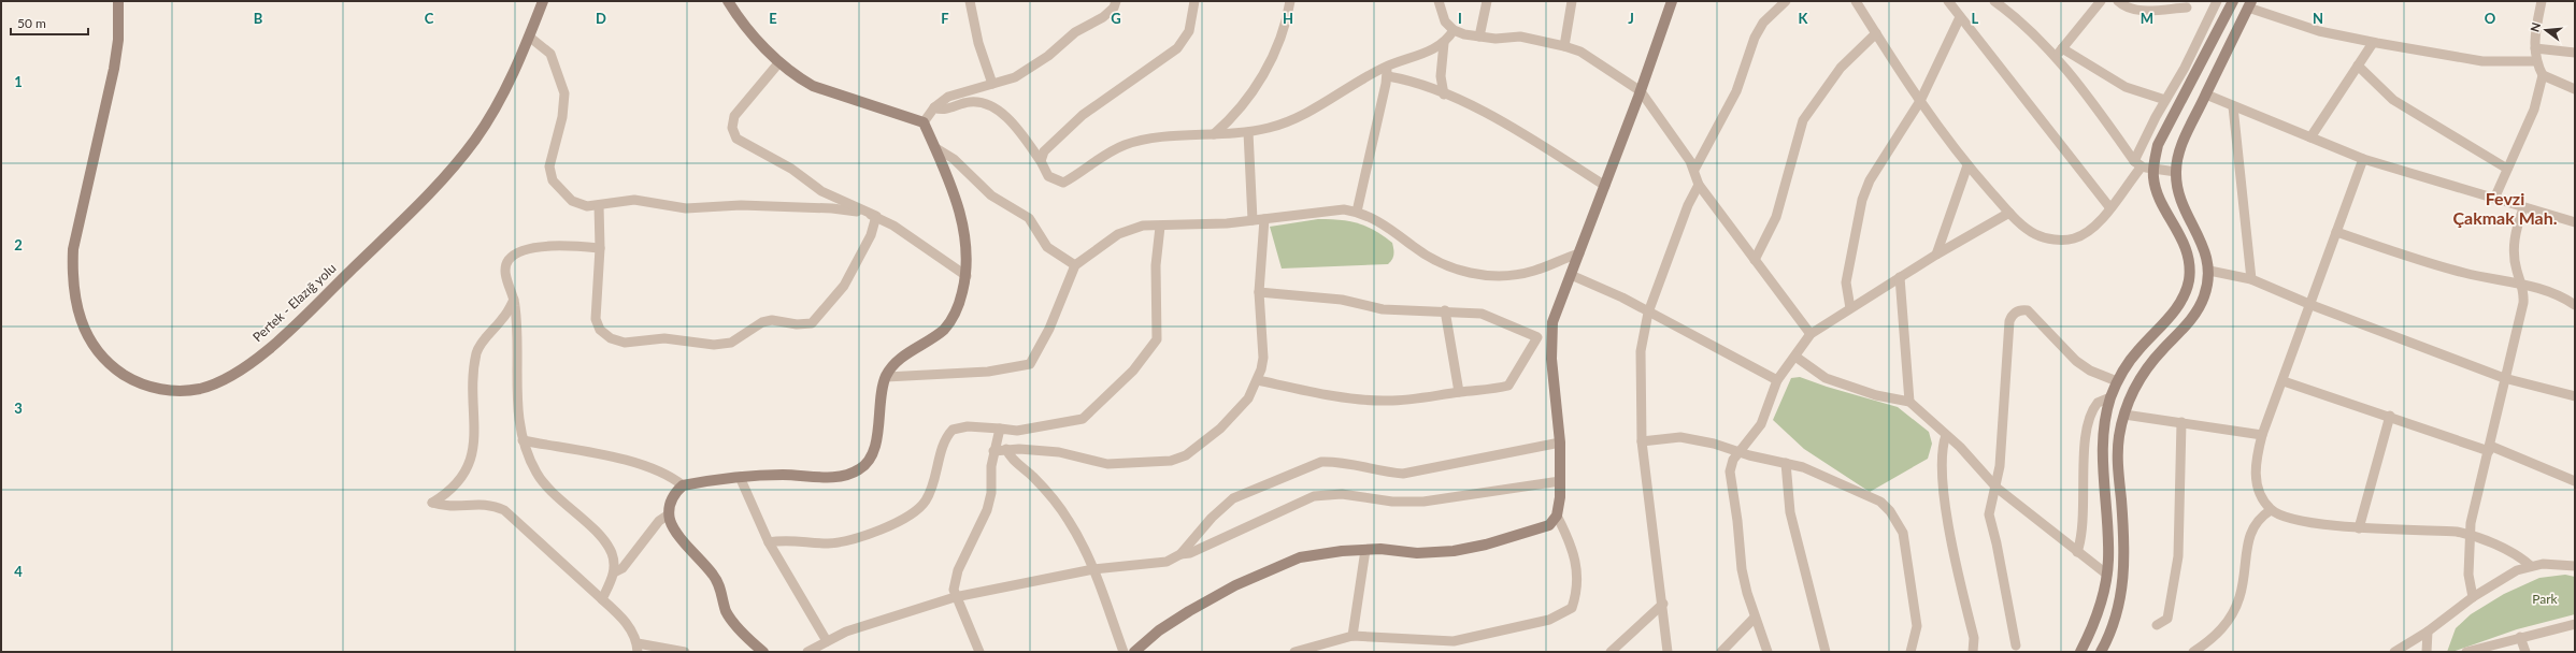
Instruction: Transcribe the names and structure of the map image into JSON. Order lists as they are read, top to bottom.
{
  "streets": {
    "main road": ["Pertek - Elazığ yolu"]
  },
  "districts": ["Fevzi Çakmak Mah."],
  "parks": ["Park"],
  "scale_bar": "50 m",
  "north": "left",
  "grid": {
    "columns": [
      "B",
      "C",
      "D",
      "E",
      "F",
      "G",
      "H",
      "I",
      "J",
      "K",
      "L",
      "M",
      "N",
      "O"
    ],
    "rows": [
      "1",
      "2",
      "3",
      "4"
    ]
  }
}
